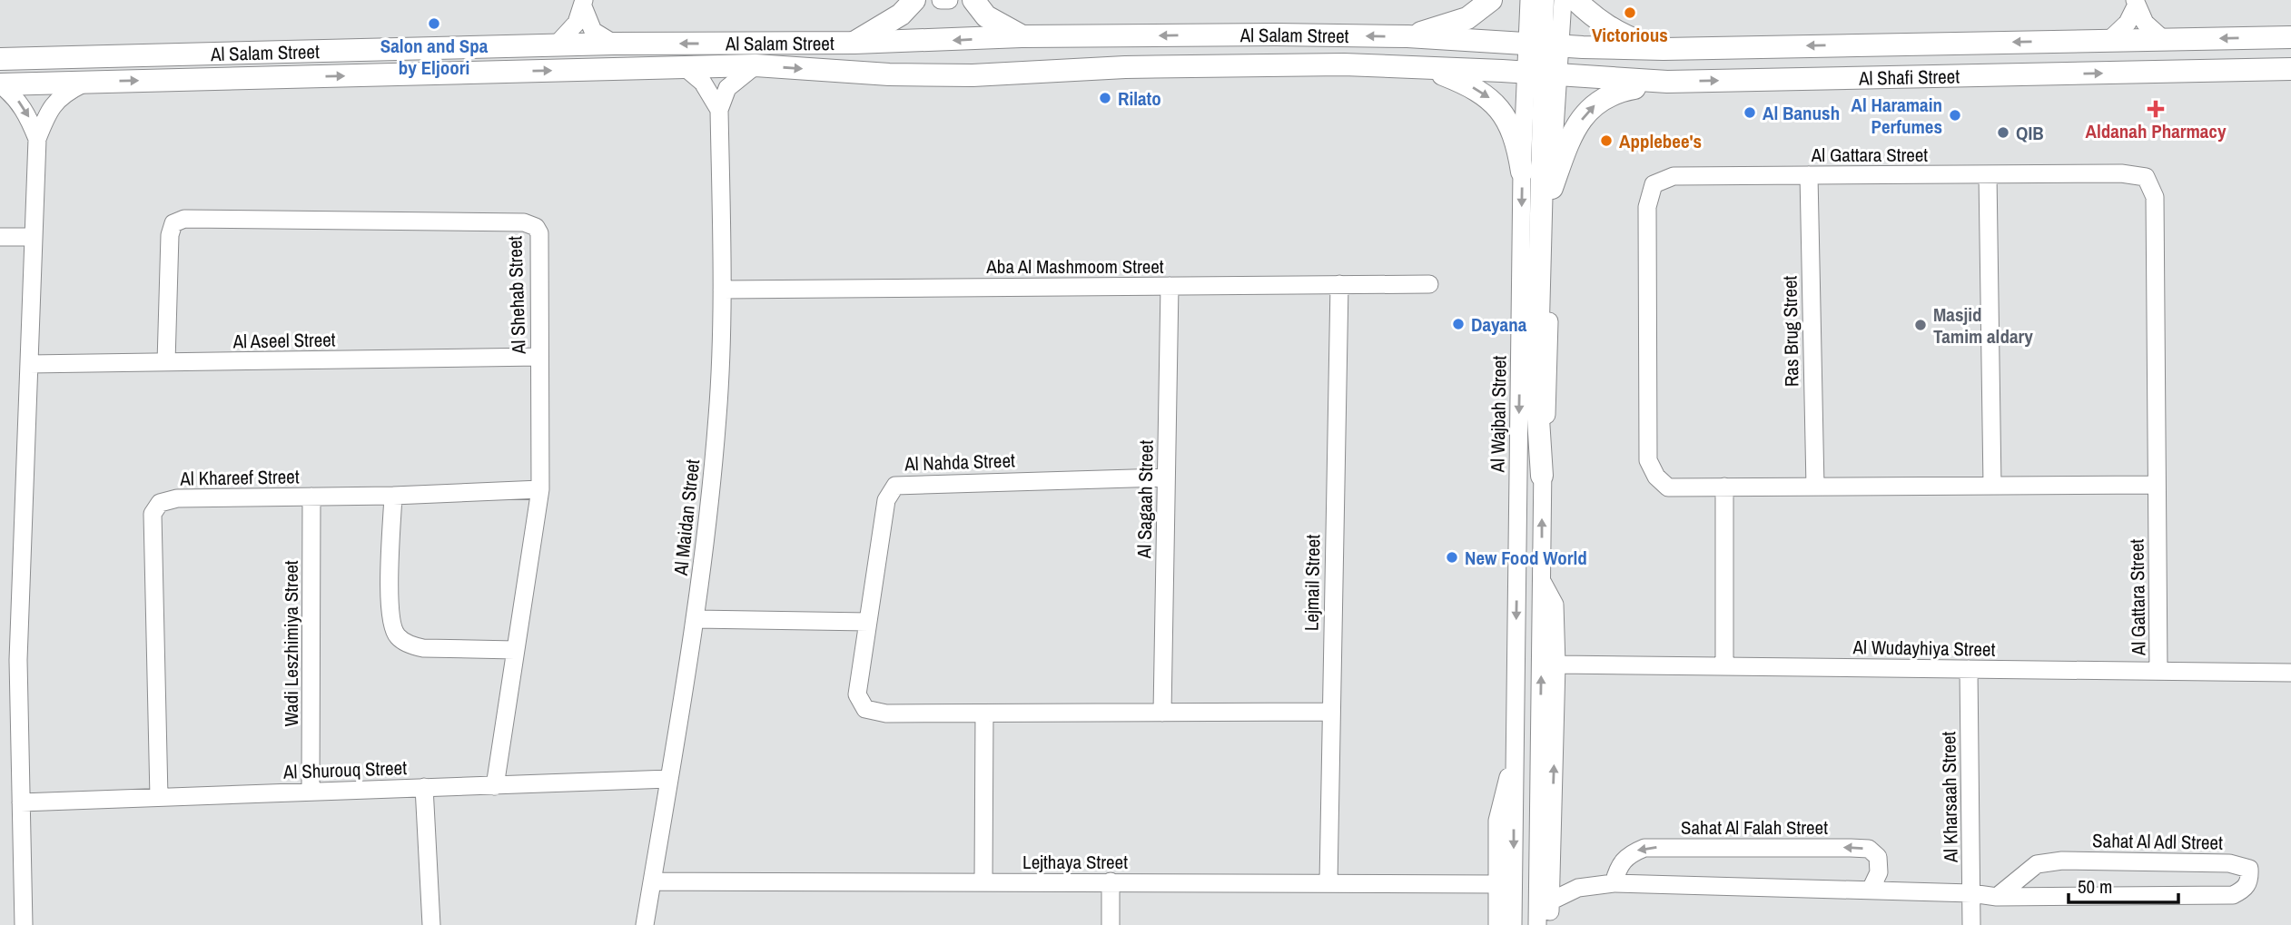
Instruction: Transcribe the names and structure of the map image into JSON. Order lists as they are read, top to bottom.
{
  "streets": {
    "main road": ["Al Salam Street", "Al Shafi Street"],
    "street": [
      "Al Gattara Street",
      "Aba Al Mashmoom Street",
      "Al Shehab Street",
      "Ras Brug Street",
      "Al Aseel Street",
      "Al Wajbah Street",
      "Al Nahda Street",
      "Al Khareef Street",
      "Al Sagaah Street",
      "Al Maidan Street",
      "Lejmail Street",
      "Wadi Leszhimiya Street",
      "Al Wudayhiya Street",
      "Al Shurouq Street",
      "Al Kharsaah Street",
      "Sahat Al Falah Street",
      "Sahat Al Adl Street",
      "Lejthaya Street"
    ]
  },
  "crossings": [
    ["Al Salam Street", "Al Shafi Street"],
    ["Al Salam Street", "Al Wajbah Street"],
    ["Al Salam Street", "Al Maidan Street"],
    ["Al Shafi Street", "Al Wajbah Street"],
    ["Al Gattara Street", "Ras Brug Street"],
    ["Al Gattara Street", "Al Wudayhiya Street"],
    ["Aba Al Mashmoom Street", "Al Sagaah Street"],
    ["Aba Al Mashmoom Street", "Al Maidan Street"],
    ["Aba Al Mashmoom Street", "Lejmail Street"],
    ["Al Shehab Street", "Al Aseel Street"],
    ["Al Shehab Street", "Al Khareef Street"],
    ["Al Shehab Street", "Al Shurouq Street"],
    ["Al Wajbah Street", "Al Wudayhiya Street"],
    ["Al Wajbah Street", "Lejthaya Street"],
    ["Al Nahda Street", "Al Sagaah Street"],
    ["Al Nahda Street", "Lejmail Street"],
    ["Al Khareef Street", "Wadi Leszhimiya Street"],
    ["Al Khareef Street", "Al Shurouq Street"],
    ["Al Maidan Street", "Al Shurouq Street"],
    ["Al Maidan Street", "Lejthaya Street"],
    ["Lejmail Street", "Lejthaya Street"],
    ["Wadi Leszhimiya Street", "Al Shurouq Street"],
    ["Al Wudayhiya Street", "Al Kharsaah Street"],
    ["Al Kharsaah Street", "Sahat Al Adl Street"]
  ],
  "places": {
    "other": [
      "Victorious",
      "Salon and Spa by Eljoori",
      "Rilato",
      "Al Banush",
      "Al Haramain Perfumes",
      "QIB",
      "Applebee's",
      "Dayana",
      "Masjid Tamim aldary",
      "New Food World"
    ],
    "health": ["Aldanah Pharmacy"]
  },
  "scale_bar": "50 m"
}
